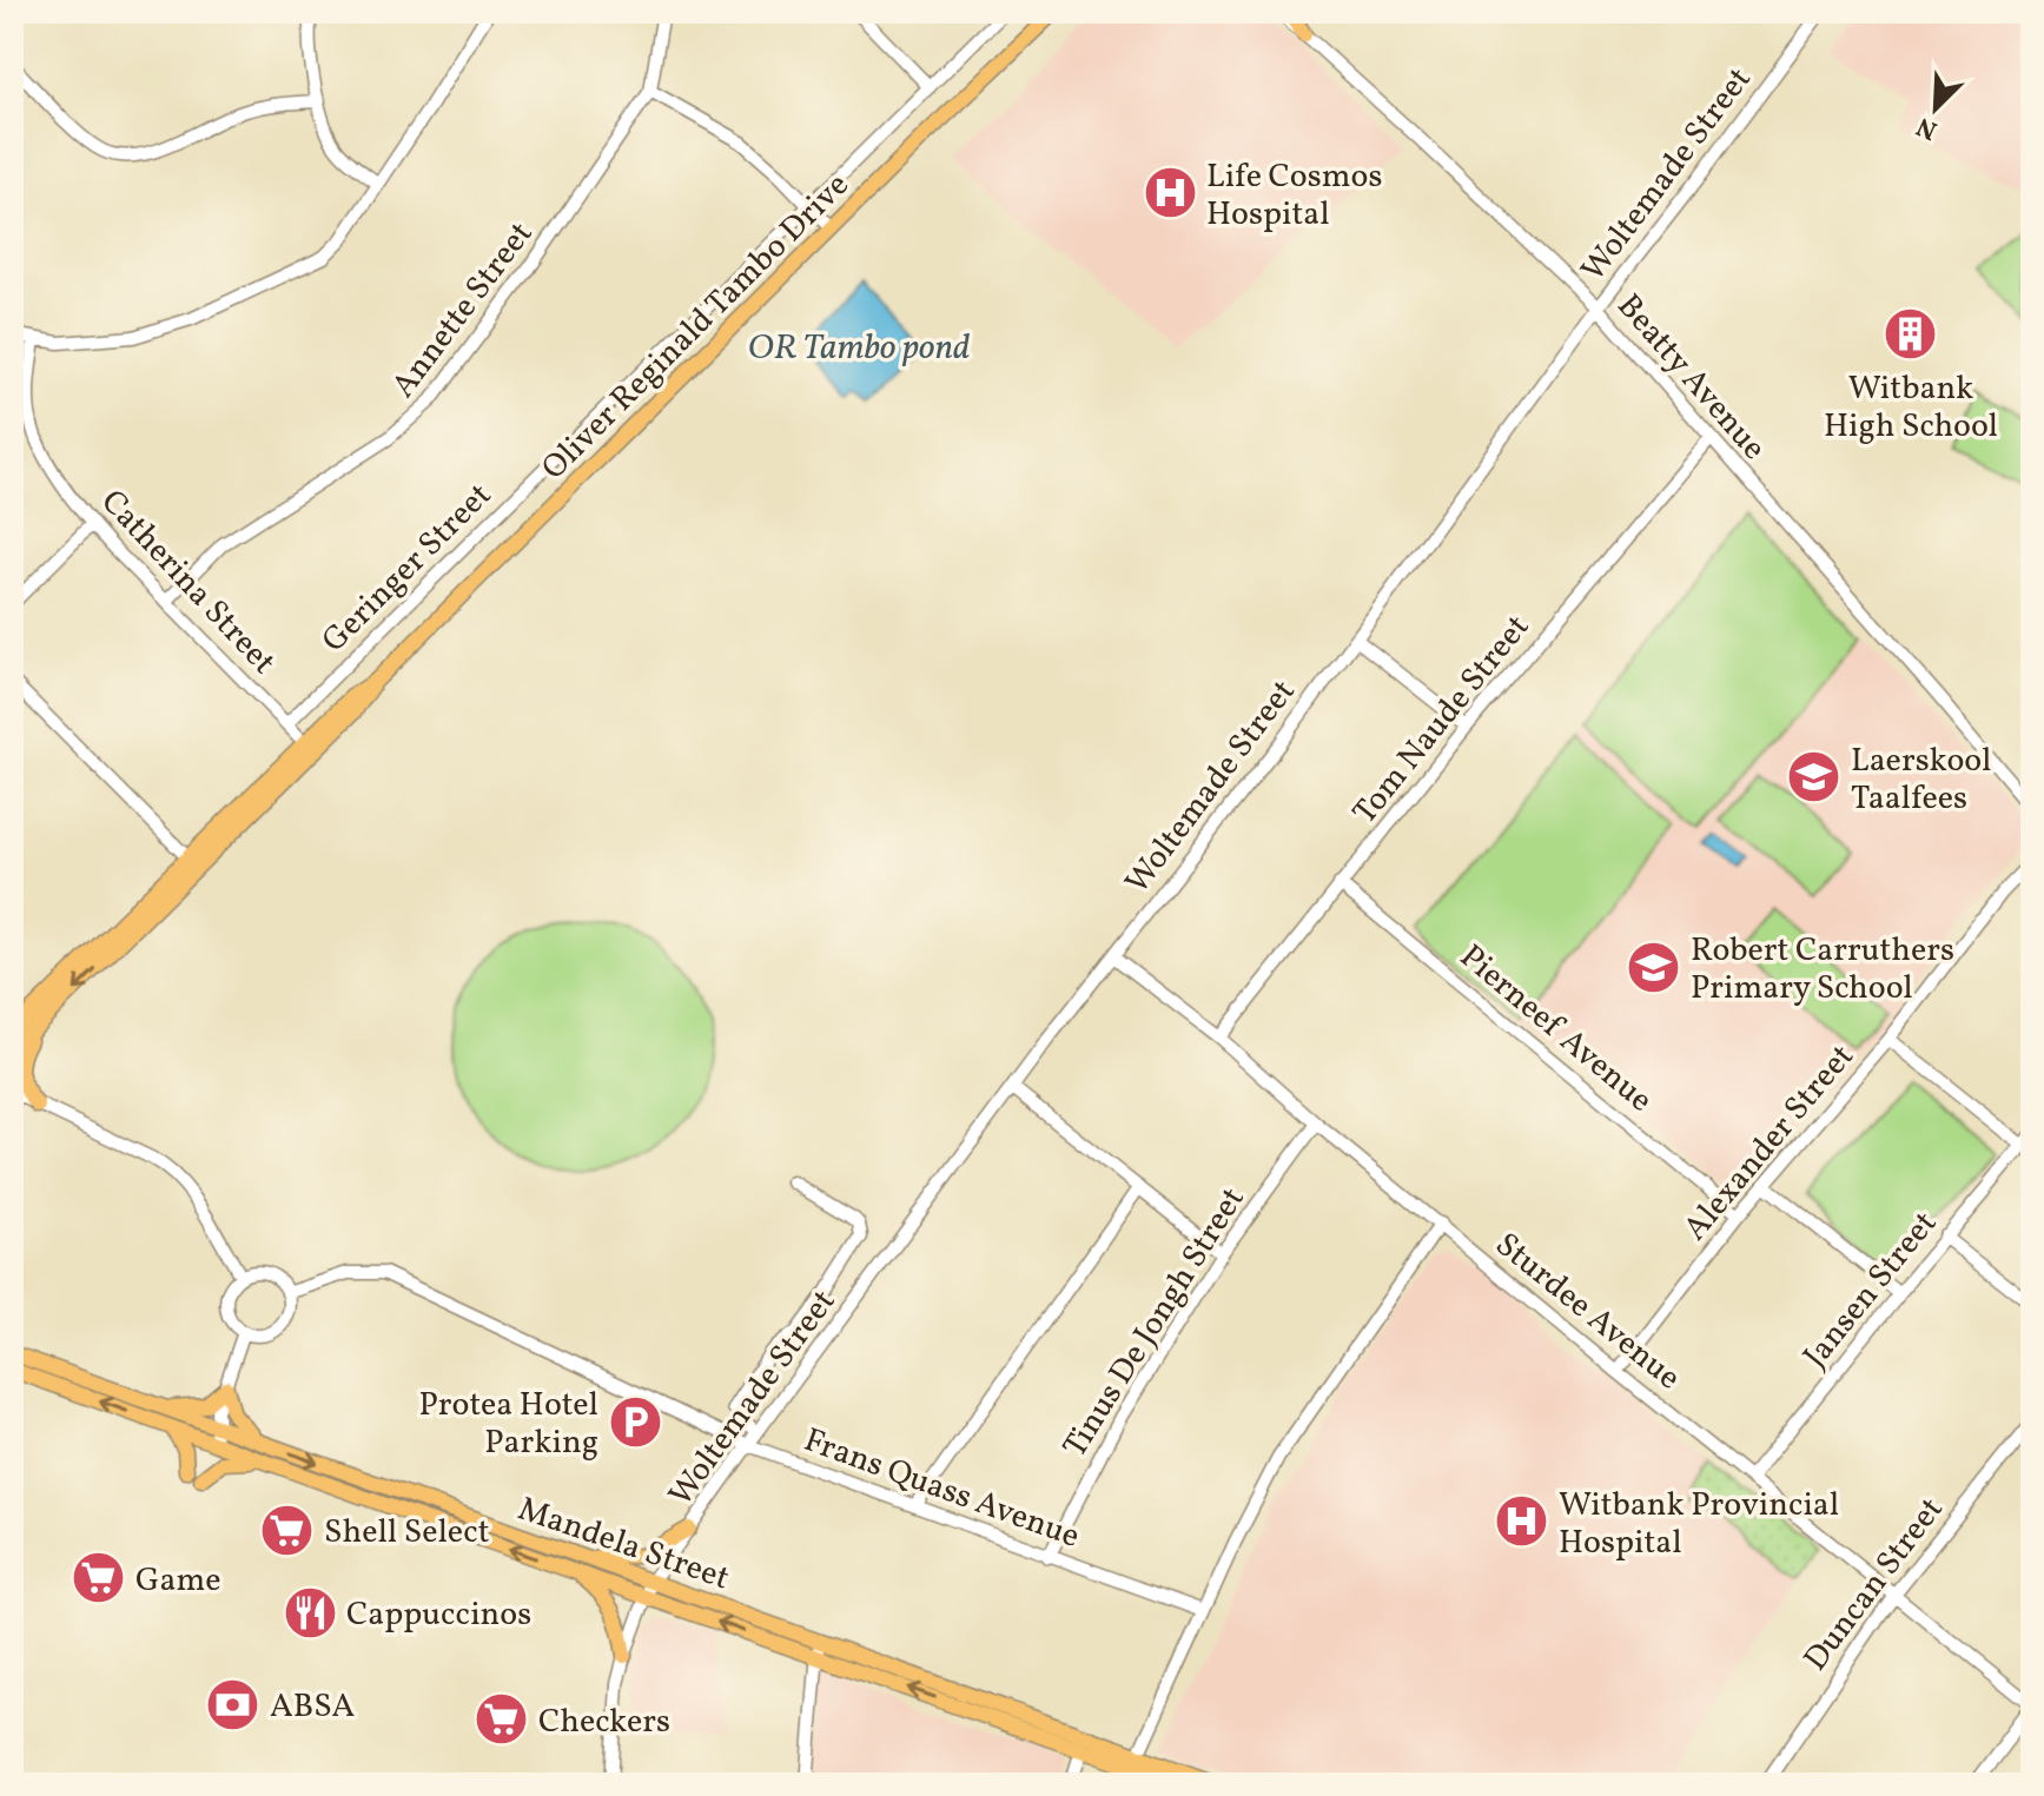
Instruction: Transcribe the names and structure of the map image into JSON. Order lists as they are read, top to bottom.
{
  "streets": {
    "main road": ["Oliver Reginald Tambo Drive", "Mandela Street"],
    "street": [
      "Woltemade Street",
      "Annette Street",
      "Beatty Avenue",
      "Geringer Street",
      "Catherina Street",
      "Tom Naude Street",
      "Pierneef Avenue",
      "Alexander Street",
      "Jansen Street",
      "Sturdee Avenue",
      "Tinus De Jongh Street",
      "Frans Quass Avenue",
      "Duncan Street"
    ]
  },
  "crossings": [
    ["Woltemade Street", "Beatty Avenue"],
    ["Woltemade Street", "Sturdee Avenue"],
    ["Woltemade Street", "Frans Quass Avenue"],
    ["Woltemade Street", "Mandela Street"],
    ["Annette Street", "Catherina Street"],
    ["Oliver Reginald Tambo Drive", "Catherina Street"],
    ["Beatty Avenue", "Tom Naude Street"],
    ["Geringer Street", "Catherina Street"],
    ["Tom Naude Street", "Pierneef Avenue"],
    ["Tom Naude Street", "Sturdee Avenue"],
    ["Pierneef Avenue", "Alexander Street"],
    ["Alexander Street", "Sturdee Avenue"],
    ["Jansen Street", "Sturdee Avenue"],
    ["Sturdee Avenue", "Tinus De Jongh Street"],
    ["Sturdee Avenue", "Duncan Street"],
    ["Tinus De Jongh Street", "Frans Quass Avenue"]
  ],
  "water": ["OR Tambo pond"],
  "places": {
    "hospital": ["Life Cosmos Hospital", "Witbank Provincial Hospital"],
    "building": ["Witbank High School"],
    "school or university": ["Laerskool Taalfees", "Robert Carruthers Primary School"],
    "parking": ["Protea Hotel Parking"],
    "supermarket": ["Shell Select", "Game", "Checkers"],
    "restaurant": ["Cappuccinos"],
    "bank": ["ABSA"]
  },
  "north": "bottom left"
}
